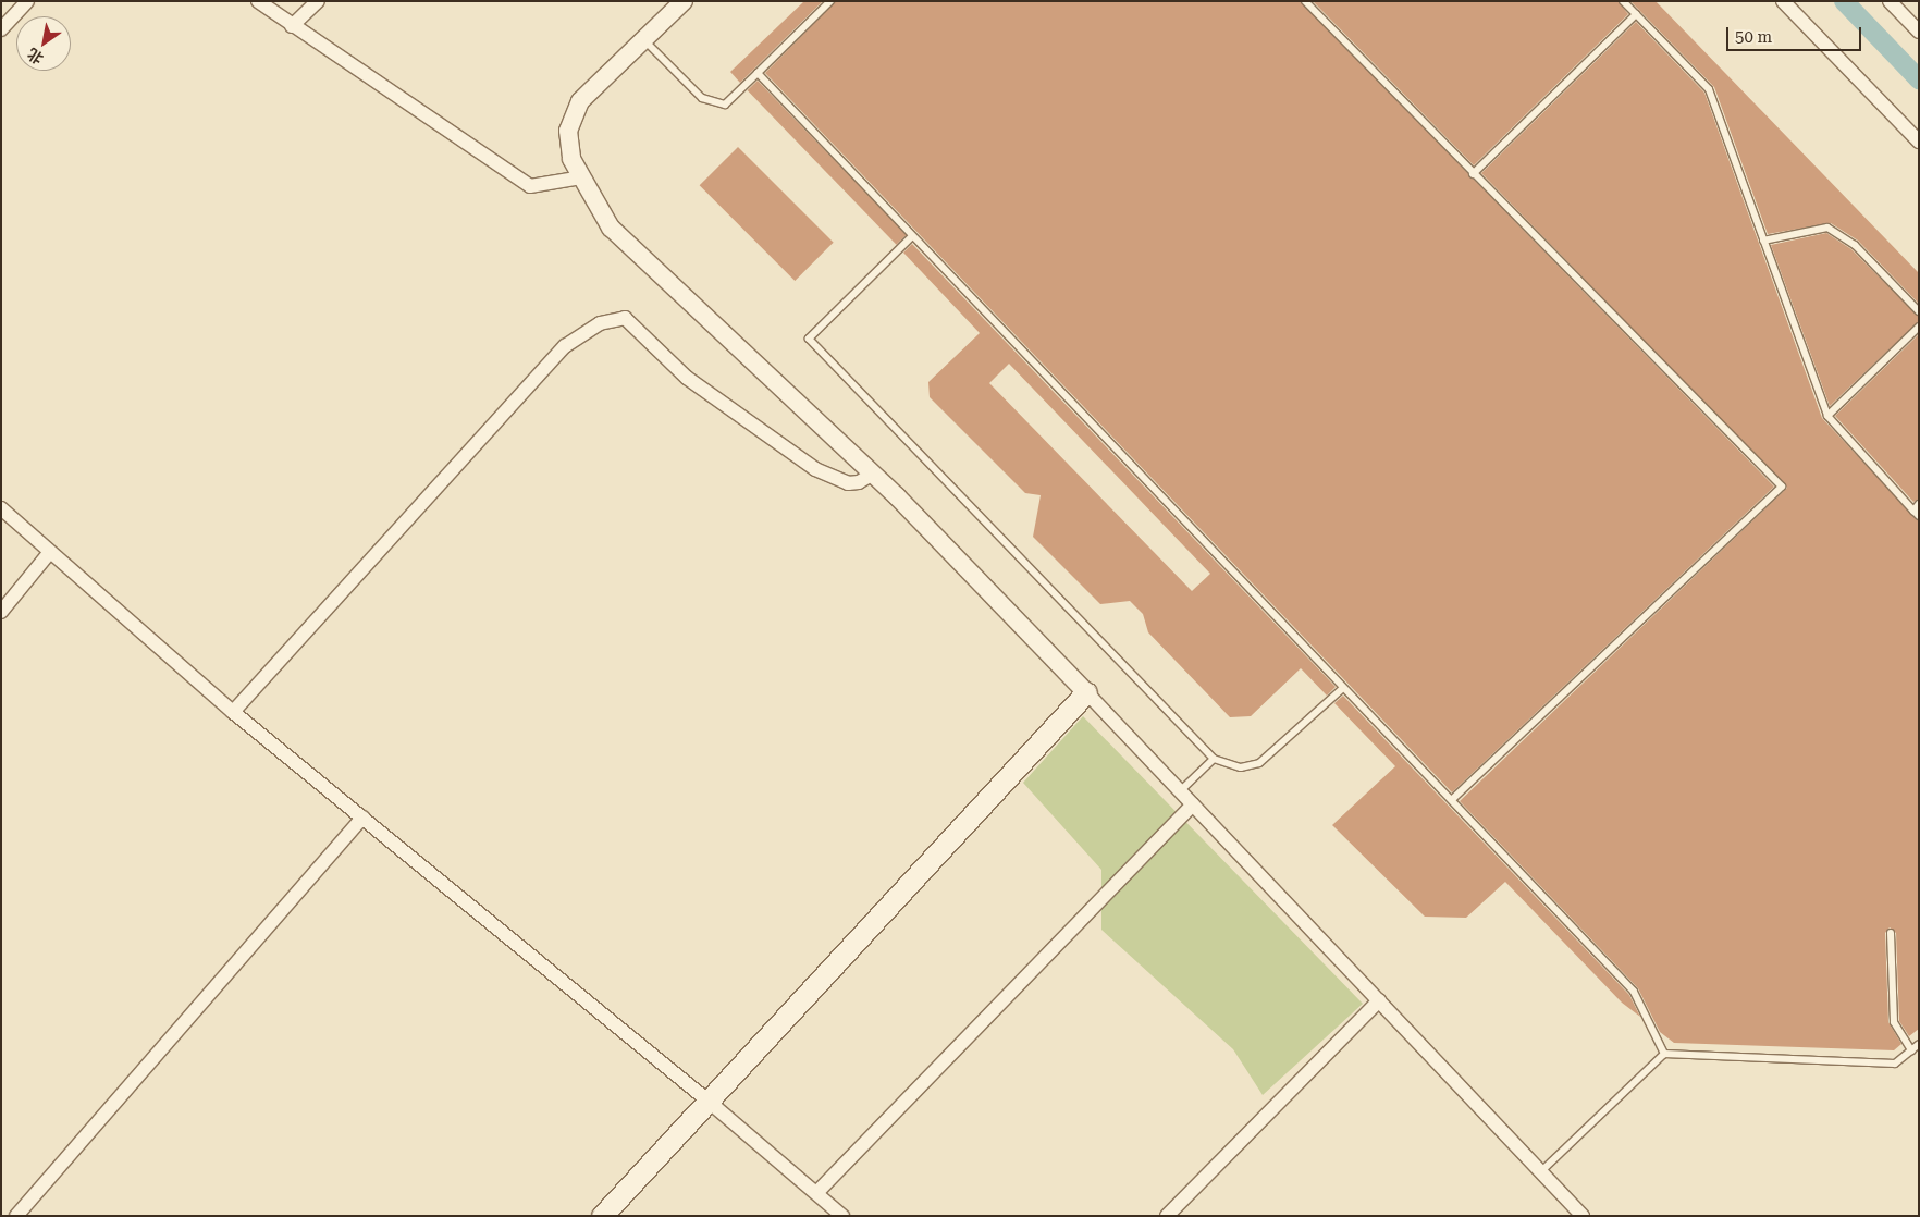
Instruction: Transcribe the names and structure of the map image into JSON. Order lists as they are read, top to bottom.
{
  "scale_bar": "50 m",
  "north": "bottom left"
}
